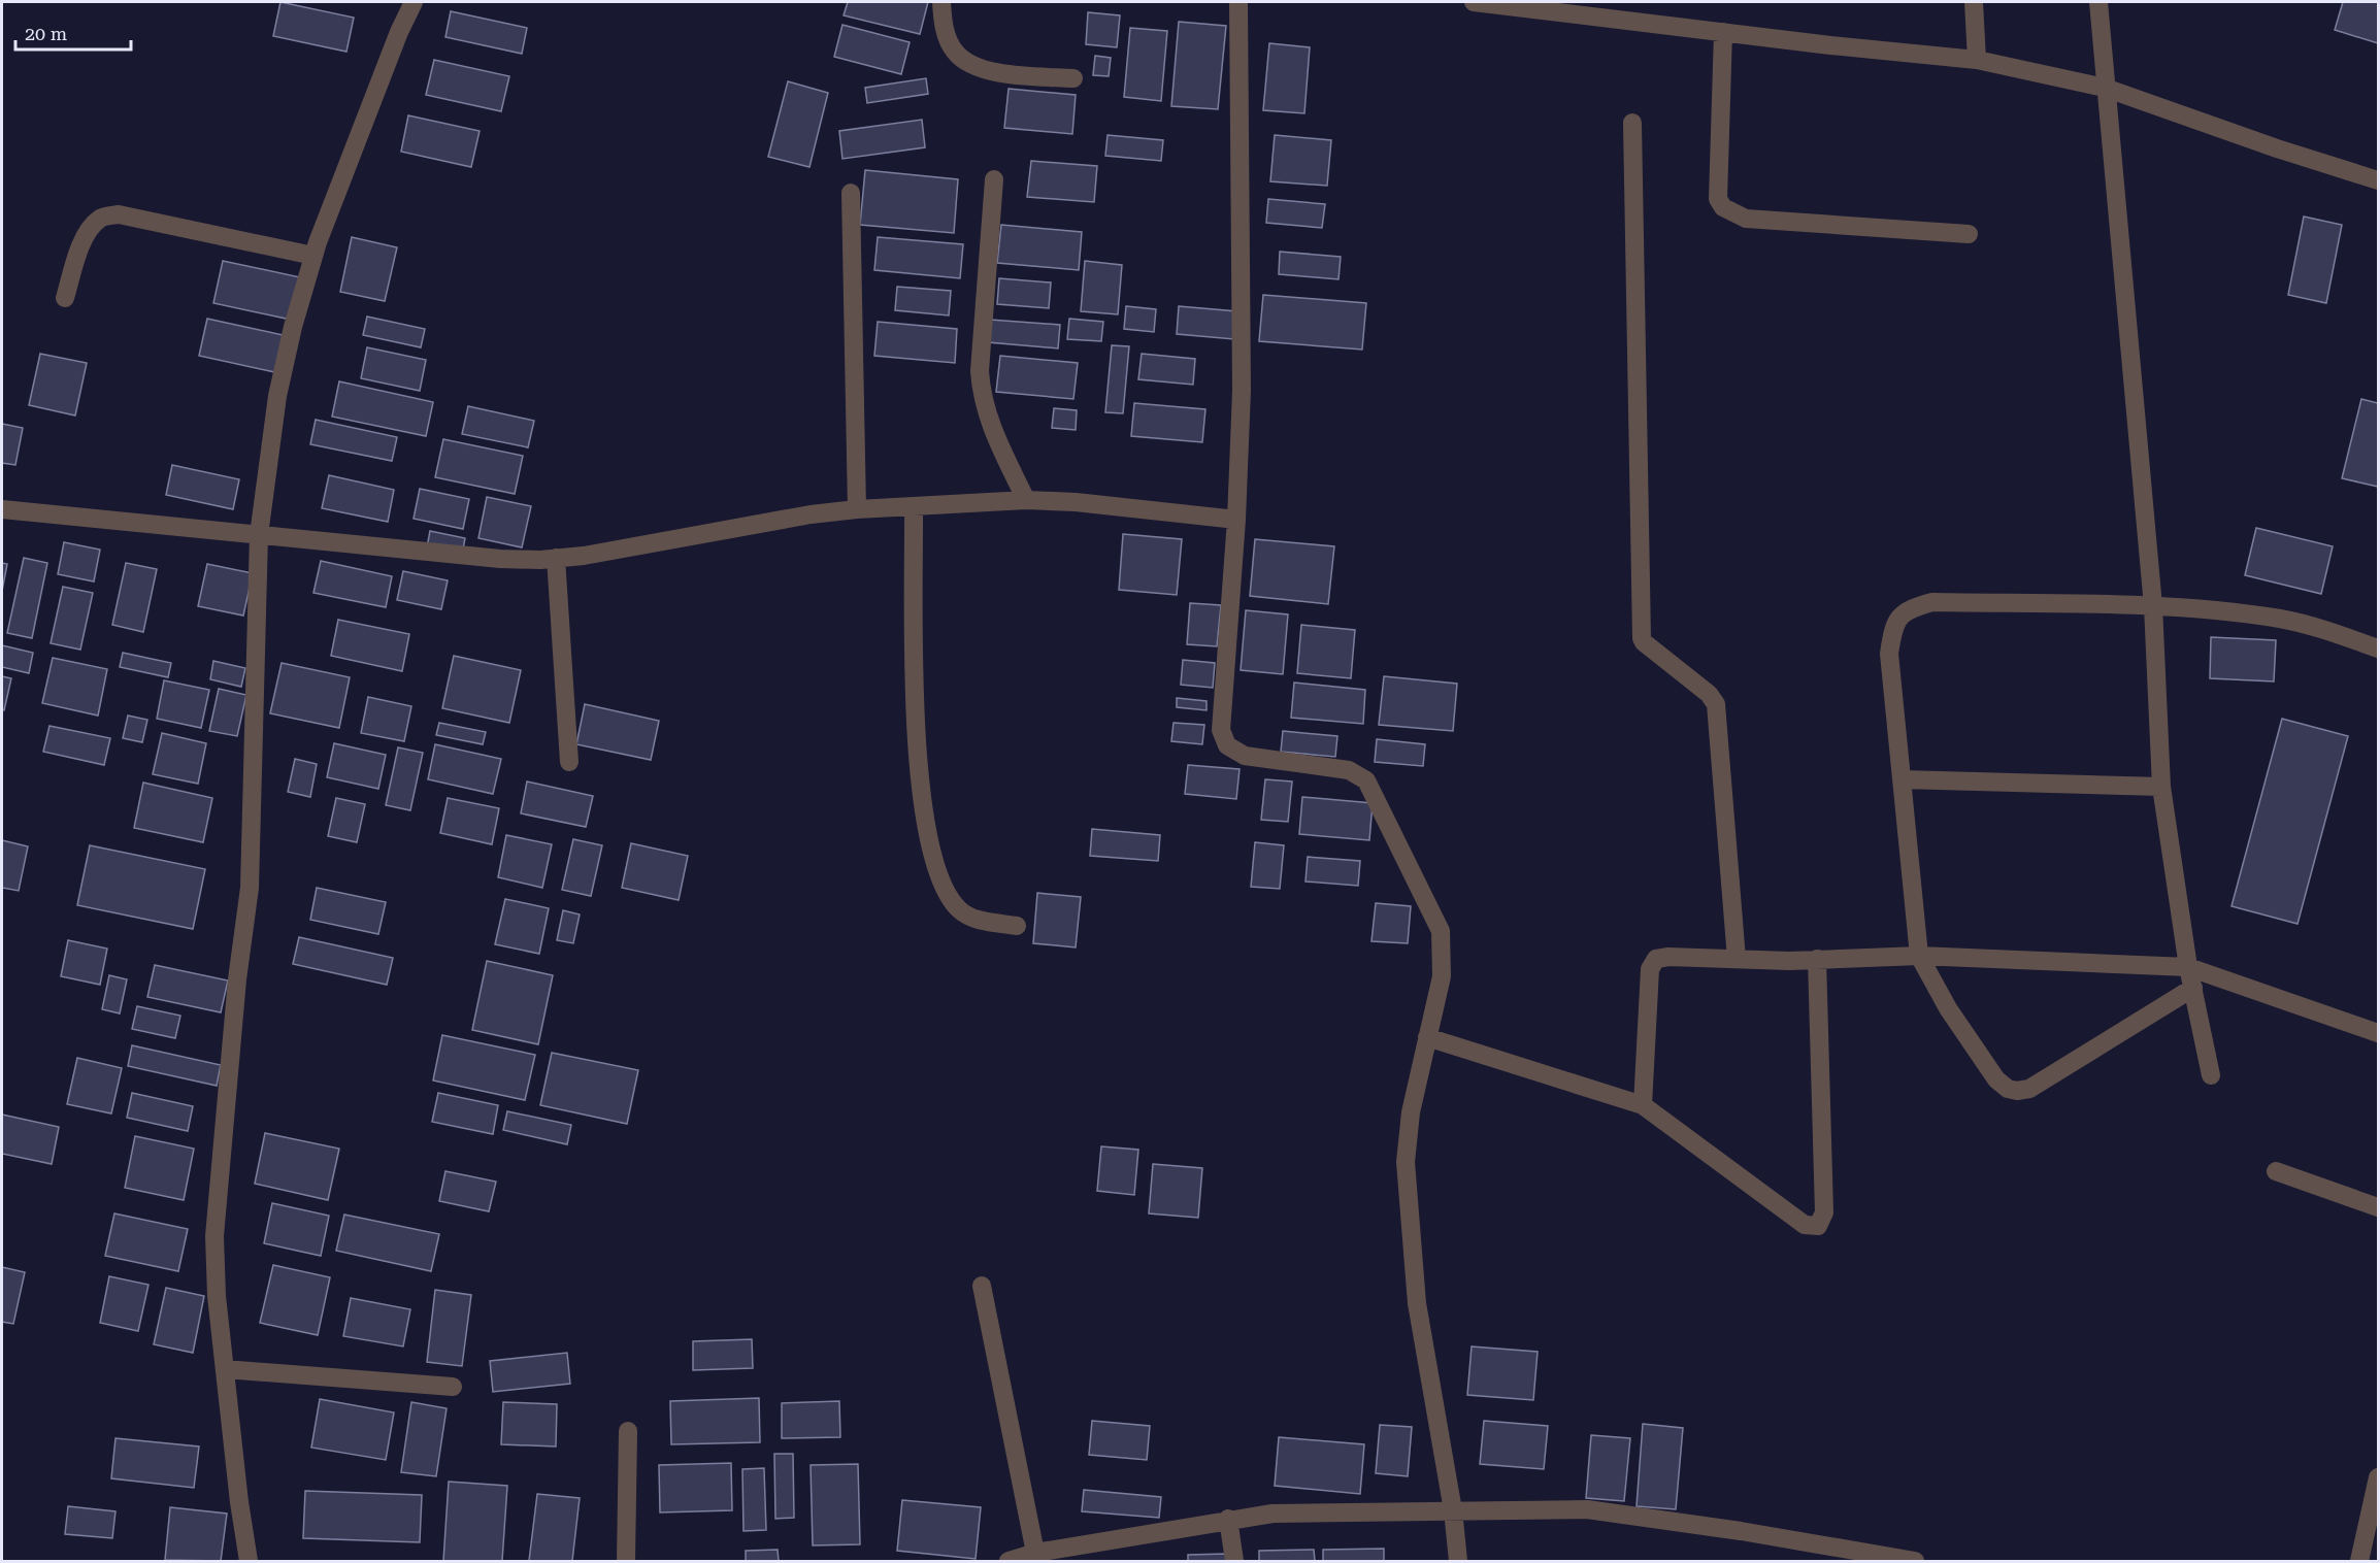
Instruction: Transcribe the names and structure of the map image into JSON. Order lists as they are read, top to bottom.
{
  "scale_bar": "20 m"
}
